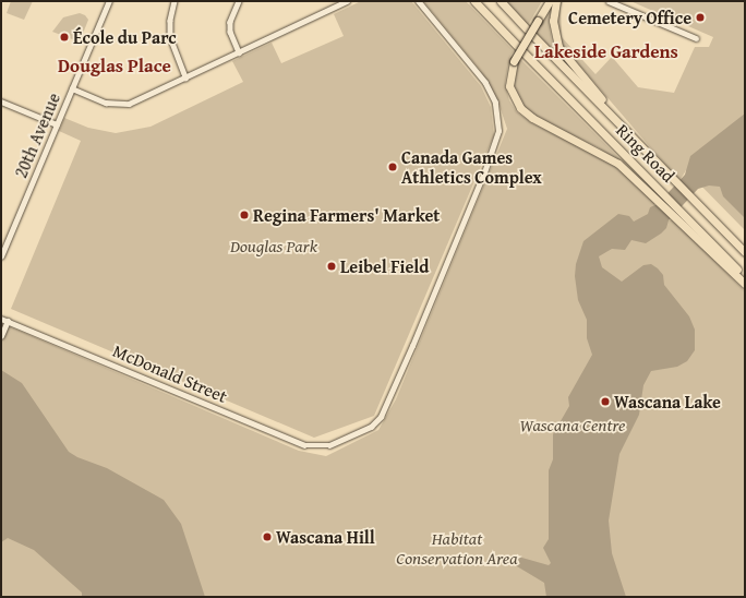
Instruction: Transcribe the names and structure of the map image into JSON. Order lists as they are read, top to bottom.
{
  "streets": {
    "highway": ["Ring Road"],
    "street": ["20th Avenue", "McDonald Street"]
  },
  "districts": ["Lakeside Gardens", "Douglas Place"],
  "parks": ["Douglas Park", "Wascana Centre", "Habitat Conservation Area"],
  "places": [
    "Cemetery Office",
    "École du Parc",
    "Canada Games Athletics Complex",
    "Regina Farmers' Market",
    "Leibel Field",
    "Wascana Lake",
    "Wascana Hill"
  ]
}
